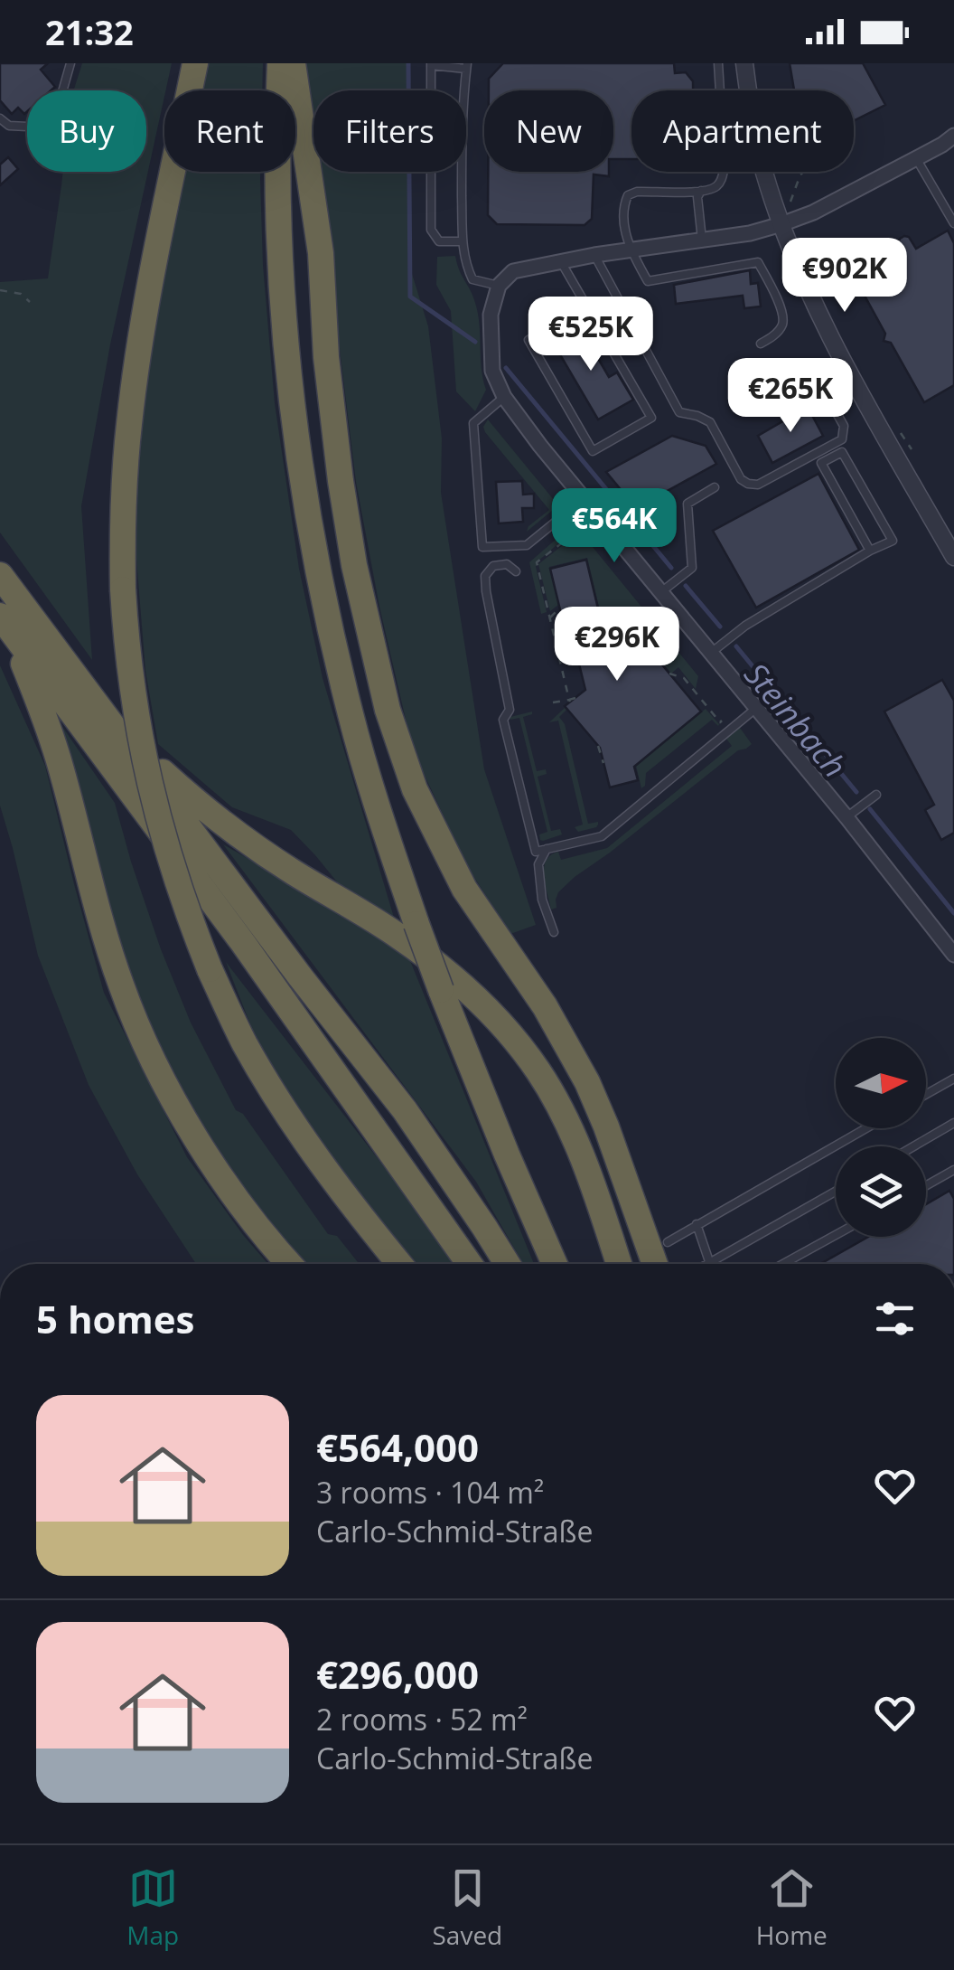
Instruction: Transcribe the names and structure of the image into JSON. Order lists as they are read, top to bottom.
{
  "water": ["Steinbach"],
  "north": "right",
  "page": {
    "status": "21:32",
    "chip": [
      "Buy",
      "Rent",
      "Filters",
      "New",
      "Apartment"
    ],
    "price": [
      "€902K",
      "€525K",
      "€265K",
      "€564K",
      "€296K"
    ],
    "heading": "5 homes",
    "list": [
      {
        "name": "€564,000",
        "note": "3 rooms · 104 m² · Carlo-Schmid-Straße"
      },
      {
        "name": "€296,000",
        "note": "2 rooms · 52 m² · Carlo-Schmid-Straße"
      }
    ],
    "tabs": ["Map", "Saved", "Home"]
  }
}
